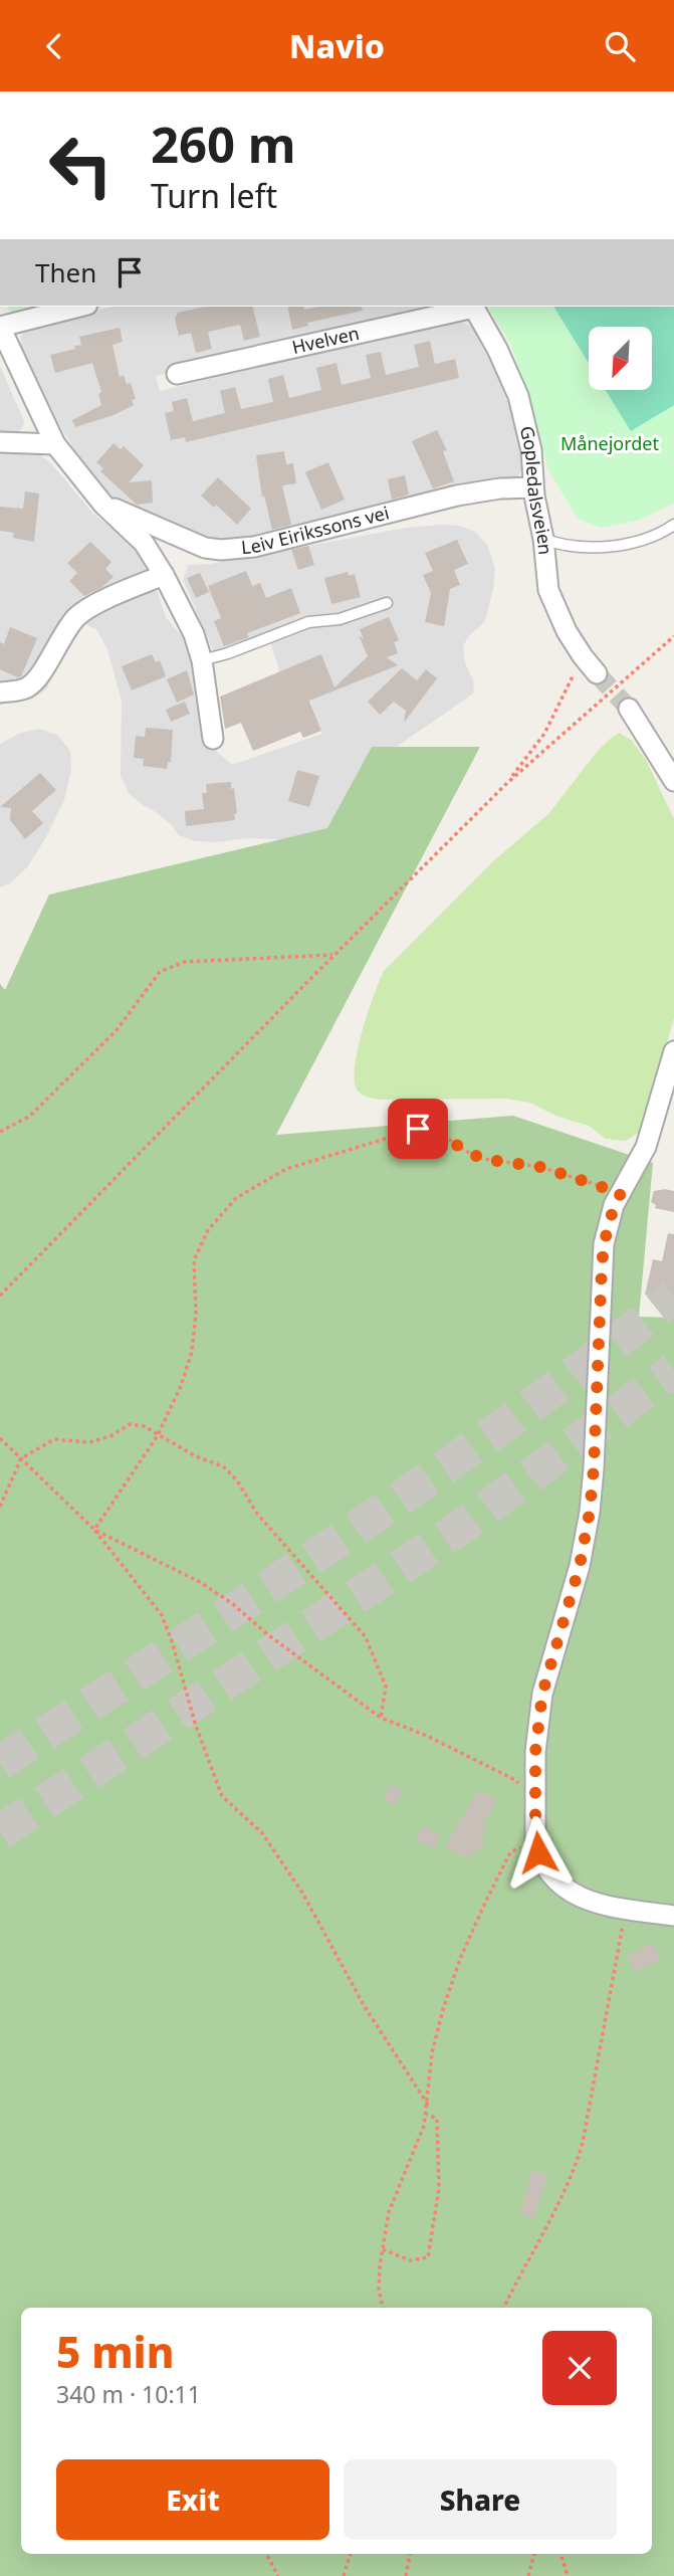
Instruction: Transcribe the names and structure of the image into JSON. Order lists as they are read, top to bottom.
{
  "streets": {
    "street": ["Hvelven", "Gopledalsveien", "Leiv Eirikssons vei"]
  },
  "crossings": [
    ["Gopledalsveien", "Leiv Eirikssons vei"]
  ],
  "parks": ["Månejordet"],
  "north": "bottom left",
  "page": {
    "header": "Navio",
    "turn": ["260 m", "Turn left"],
    "then": "Then",
    "heading": ["5 min", "340 m · 10:11"],
    "buttons": ["Exit", "Share"]
  }
}
